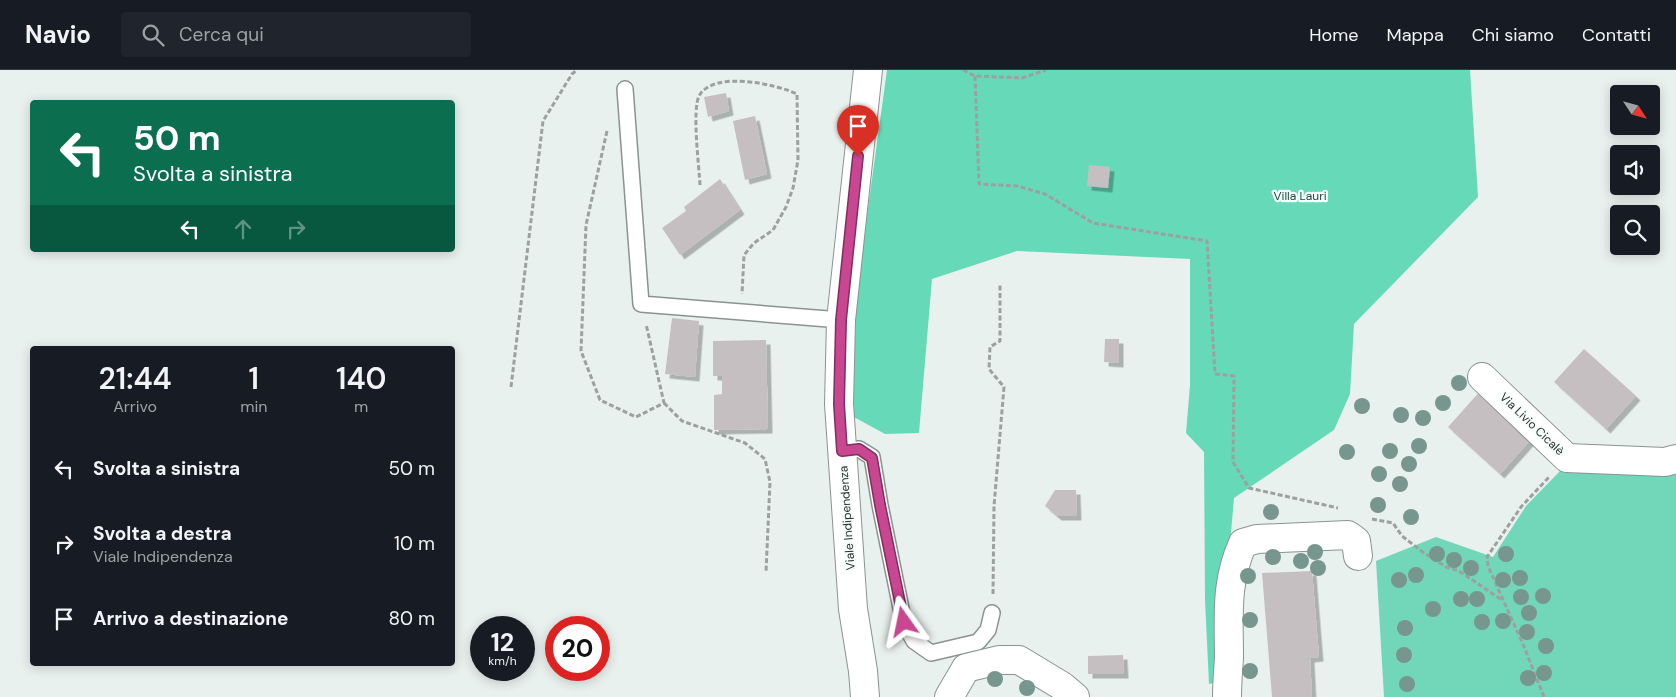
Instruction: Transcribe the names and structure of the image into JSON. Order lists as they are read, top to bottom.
{
  "streets": {
    "street": ["Via Livio Cicalè", "Viale Indipendenza"]
  },
  "parks": ["Villa Lauri"],
  "north": "bottom right",
  "page": {
    "header": "Navio",
    "search": "Cerca qui",
    "nav": [
      "Home",
      "Mappa",
      "Chi siamo",
      "Contatti"
    ],
    "turn": ["50 m", "Svolta a sinistra"],
    "eta": [
      "21:44",
      "Arrivo",
      "1",
      "min",
      "140",
      "m"
    ],
    "list": [
      {
        "name": "Svolta a sinistra",
        "value": "50 m"
      },
      {
        "name": "Svolta a destra",
        "note": "Viale Indipendenza",
        "value": "10 m"
      },
      {
        "name": "Arrivo a destinazione",
        "value": "80 m"
      }
    ],
    "speed": "12 km/h",
    "limit": "20"
  }
}
